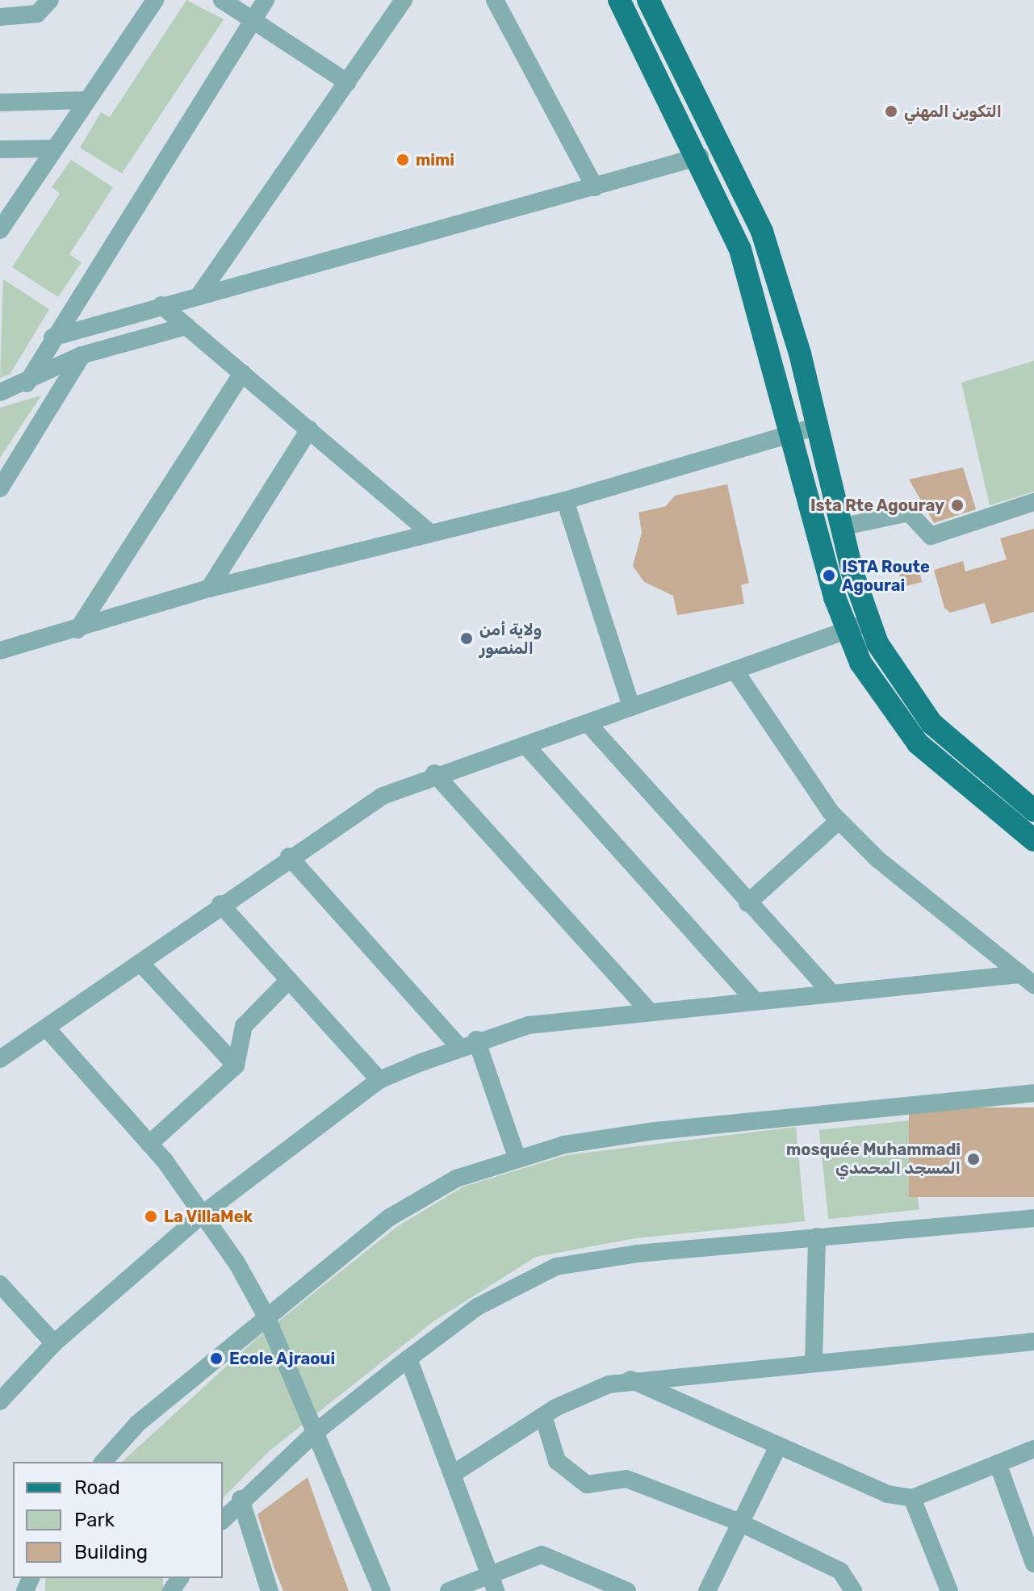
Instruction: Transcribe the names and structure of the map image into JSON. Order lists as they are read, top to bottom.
{
  "places": [
    "التكوين المهني",
    "mimi",
    "Ista Rte Agouray",
    "ISTA Route Agourai",
    "ولاية أمن المنصور",
    "mosquée Muhammadi المسجد المحمدي",
    "La VillaMek",
    "Ecole Ajraoui"
  ],
  "legend": ["Road", "Park", "Building"]
}
